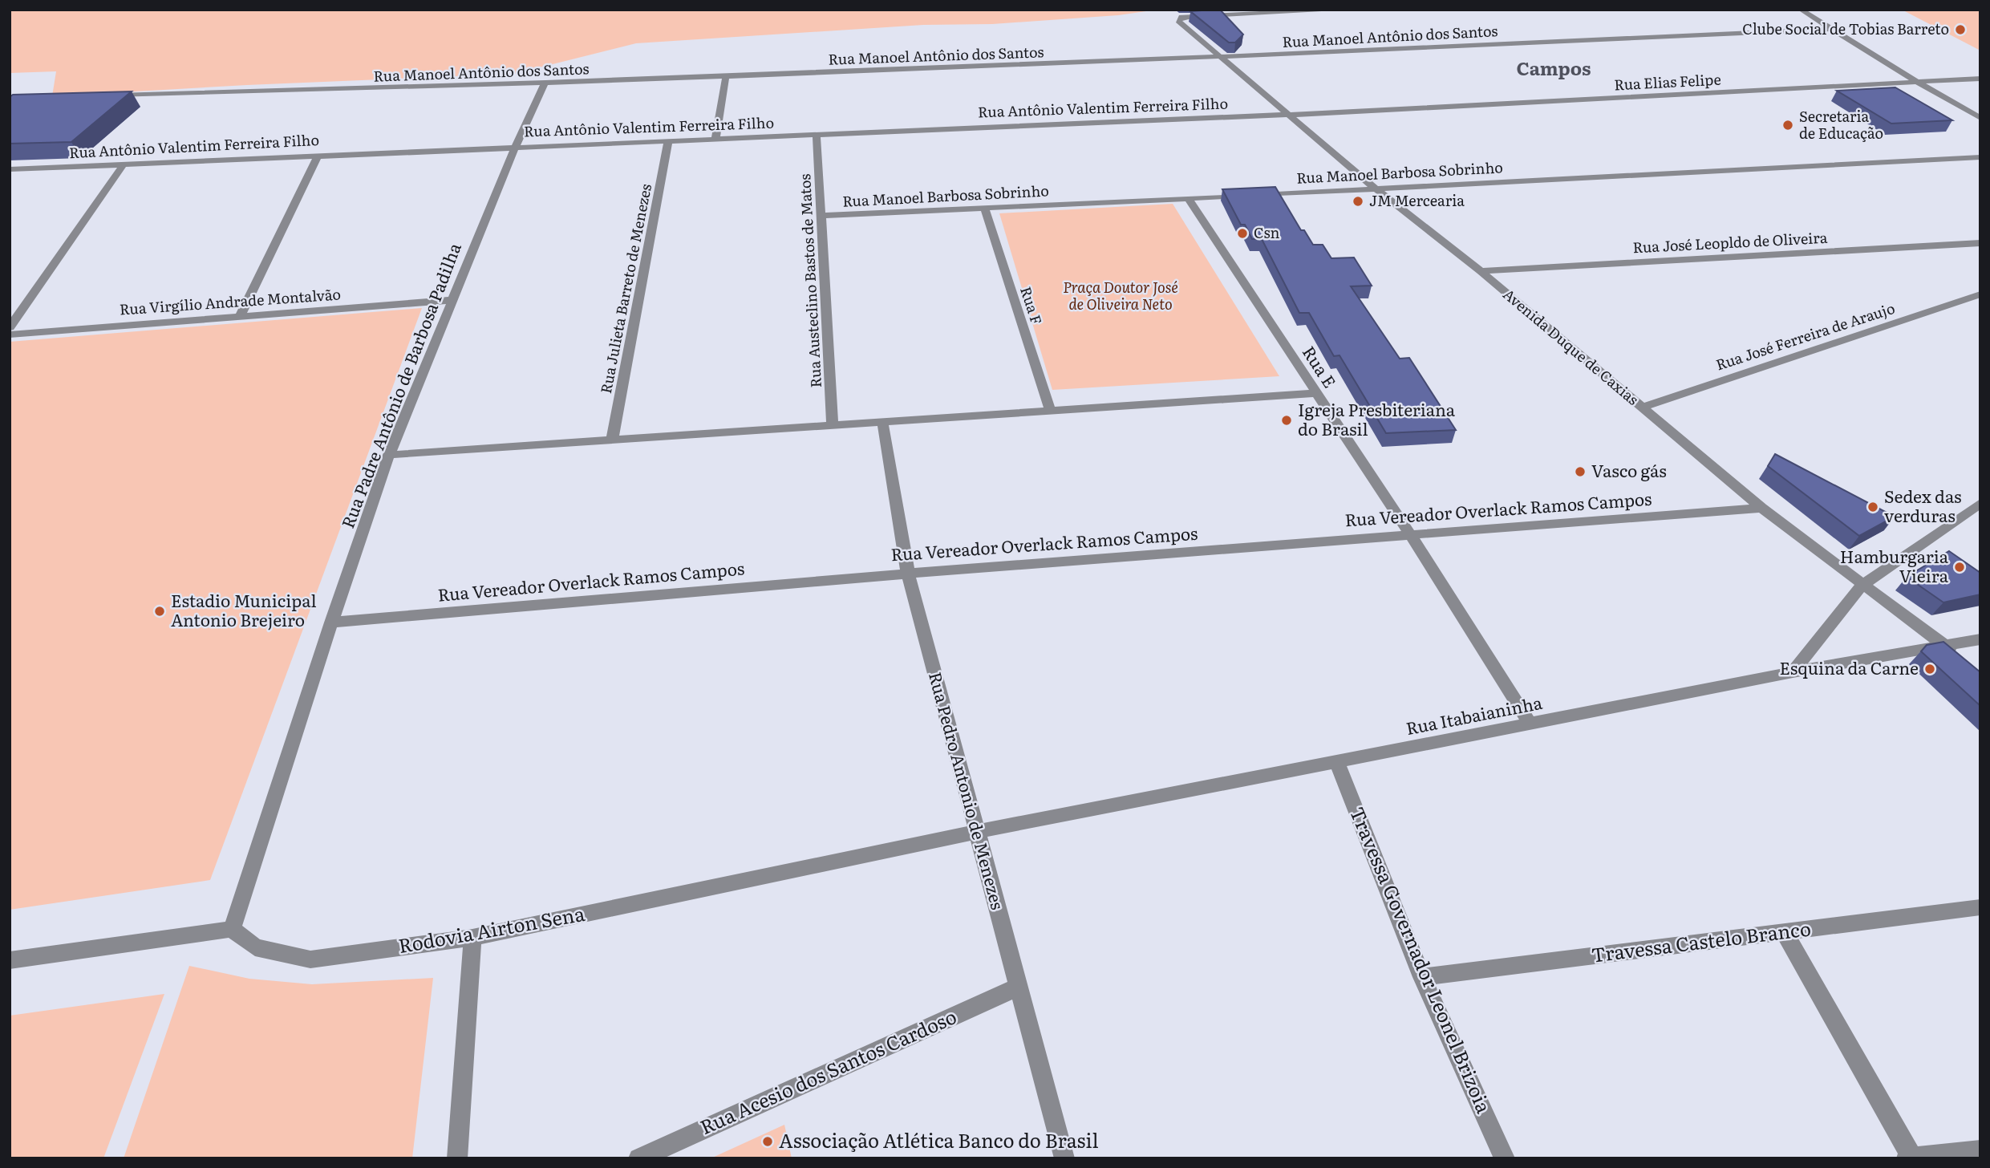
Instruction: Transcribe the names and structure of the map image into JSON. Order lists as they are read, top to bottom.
{
  "streets": {
    "street": [
      "Rua Manoel Antônio dos Santos",
      "Rua Elias Felipe",
      "Rua Antônio Valentim Ferreira Filho",
      "Rua Manoel Barbosa Sobrinho",
      "Rua José Leopldo de Oliveira",
      "Rua Austeclino Bastos de Matos",
      "Rua Julieta Barreto de Menezes",
      "Rua Virgílio Andrade Montalvão",
      "Rua F",
      "Rua José Ferreira de Araujo",
      "Avenida Duque de Caxias",
      "Rua E",
      "Rua Padre Antônio de Barbosa Padilha",
      "Rua Vereador Overlack Ramos Campos",
      "Rua Itabaianinha",
      "Rua Pedro Antonio de Menezes",
      "Rodovia Airton Sena",
      "Travessa Castelo Branco",
      "Travessa Governador Leonel Brizoia",
      "Rua Acesio dos Santos Cardoso"
    ]
  },
  "crossings": [
    ["Rua Manoel Antônio dos Santos", "Avenida Duque de Caxias"],
    ["Rua Manoel Antônio dos Santos", "Rua Padre Antônio de Barbosa Padilha"],
    ["Rua Elias Felipe", "Rua Antônio Valentim Ferreira Filho"],
    ["Rua Elias Felipe", "Avenida Duque de Caxias"],
    ["Rua Antônio Valentim Ferreira Filho", "Rua Austeclino Bastos de Matos"],
    ["Rua Antônio Valentim Ferreira Filho", "Rua Julieta Barreto de Menezes"],
    ["Rua Antônio Valentim Ferreira Filho", "Avenida Duque de Caxias"],
    ["Rua Antônio Valentim Ferreira Filho", "Rua Padre Antônio de Barbosa Padilha"],
    ["Rua Manoel Barbosa Sobrinho", "Rua Austeclino Bastos de Matos"],
    ["Rua Manoel Barbosa Sobrinho", "Rua F"],
    ["Rua Manoel Barbosa Sobrinho", "Avenida Duque de Caxias"],
    ["Rua Manoel Barbosa Sobrinho", "Rua E"],
    ["Rua José Leopldo de Oliveira", "Avenida Duque de Caxias"],
    ["Rua Virgílio Andrade Montalvão", "Rua Padre Antônio de Barbosa Padilha"],
    ["Rua José Ferreira de Araujo", "Avenida Duque de Caxias"],
    ["Avenida Duque de Caxias", "Rua Vereador Overlack Ramos Campos"],
    ["Avenida Duque de Caxias", "Rua Itabaianinha"],
    ["Rua E", "Rua Vereador Overlack Ramos Campos"],
    ["Rua E", "Rua Itabaianinha"],
    ["Rua Padre Antônio de Barbosa Padilha", "Rua Vereador Overlack Ramos Campos"],
    ["Rua Padre Antônio de Barbosa Padilha", "Rodovia Airton Sena"],
    ["Rua Vereador Overlack Ramos Campos", "Rua Pedro Antonio de Menezes"],
    ["Rua Itabaianinha", "Rua Pedro Antonio de Menezes"],
    ["Rua Itabaianinha", "Rodovia Airton Sena"],
    ["Rua Itabaianinha", "Travessa Governador Leonel Brizoia"],
    ["Rua Pedro Antonio de Menezes", "Rodovia Airton Sena"],
    ["Rua Pedro Antonio de Menezes", "Rua Acesio dos Santos Cardoso"],
    ["Travessa Castelo Branco", "Travessa Governador Leonel Brizoia"]
  ],
  "districts": ["Campos"],
  "parks": ["Praça Doutor José de Oliveira Neto"],
  "places": [
    "Clube Social de Tobias Barreto",
    "Secretaria de Educação",
    "JM Mercearia",
    "Csn",
    "Igreja Presbiteriana do Brasil",
    "Vasco gás",
    "Sedex das verduras",
    "Hamburgaria Vieira",
    "Estadio Municipal Antonio Brejeiro",
    "Esquina da Carne",
    "Associação Atlética Banco do Brasil"
  ]
}
